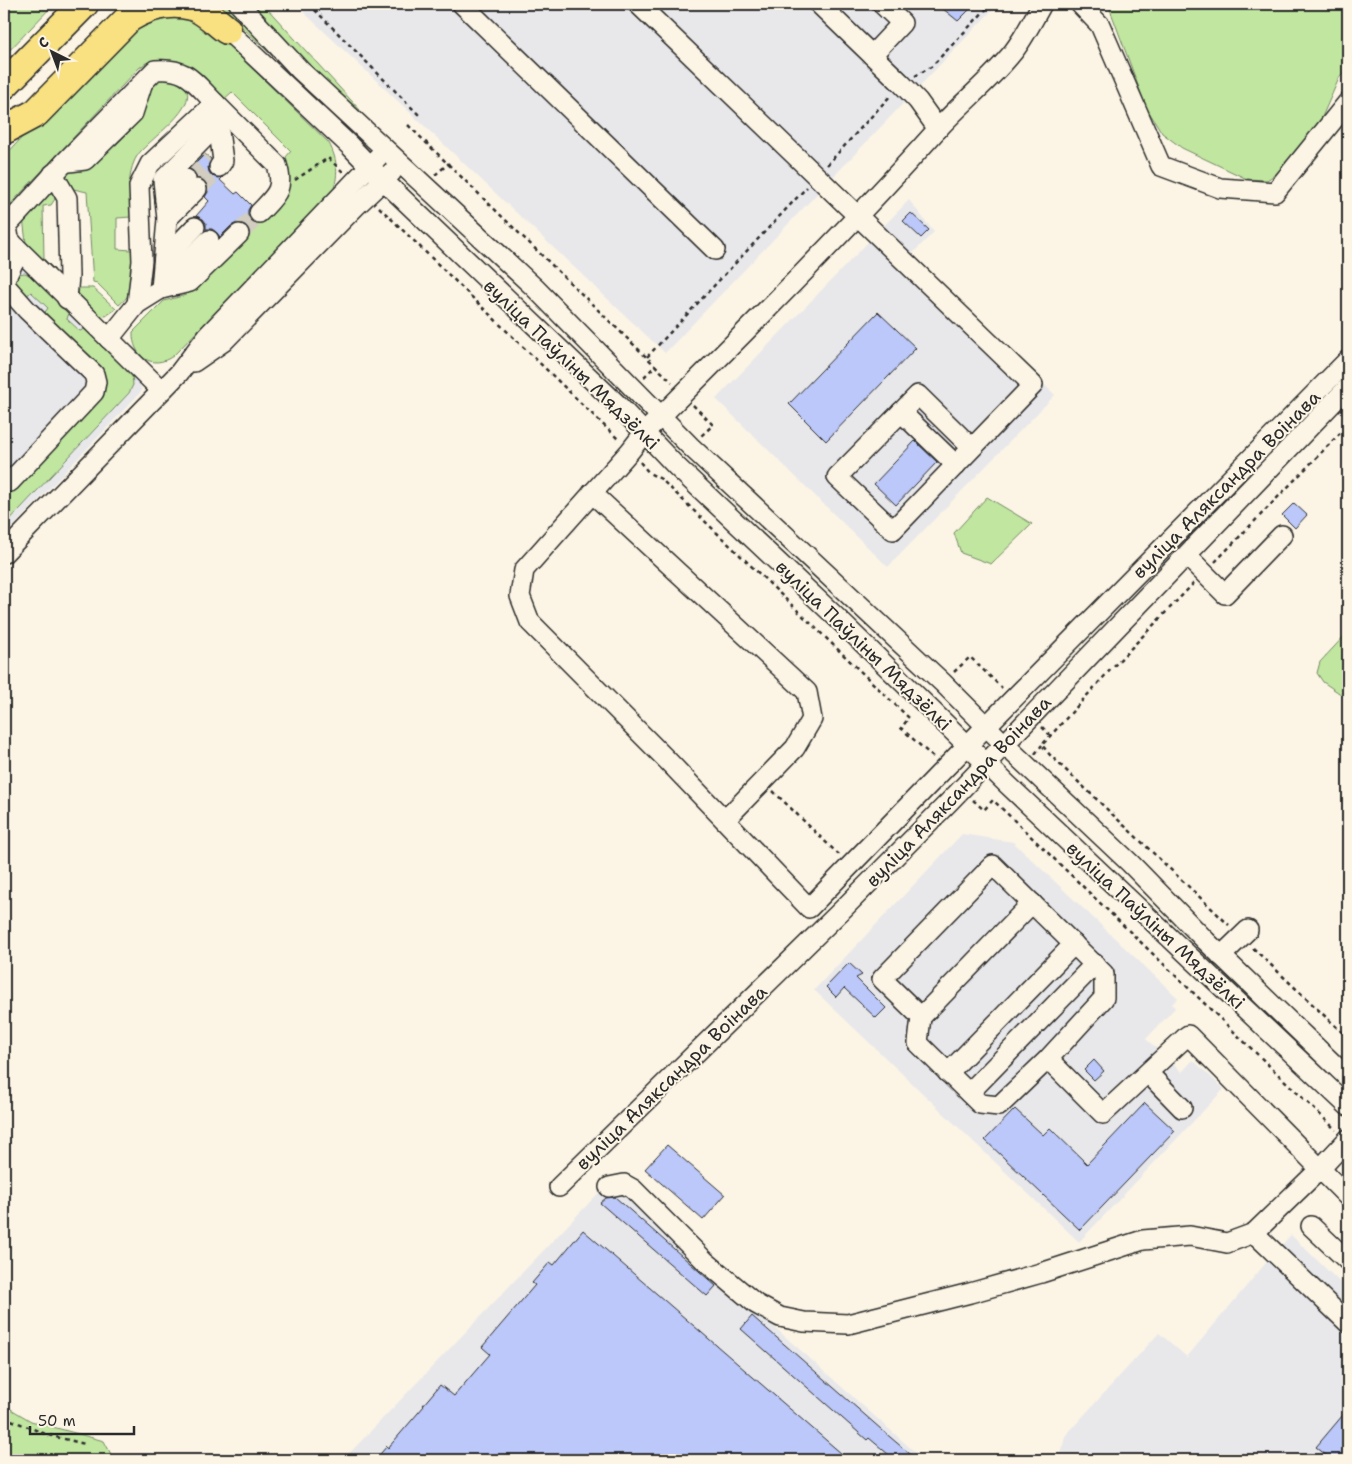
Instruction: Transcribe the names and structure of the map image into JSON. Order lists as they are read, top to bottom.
{
  "streets": {
    "street": ["вуліца Паўліны Мядзёлкі", "вуліца Аляксандра Воінава"]
  },
  "crossings": [
    ["вуліца Паўліны Мядзёлкі", "вуліца Аляксандра Воінава"]
  ],
  "scale_bar": "50 m",
  "north": "top left"
}
